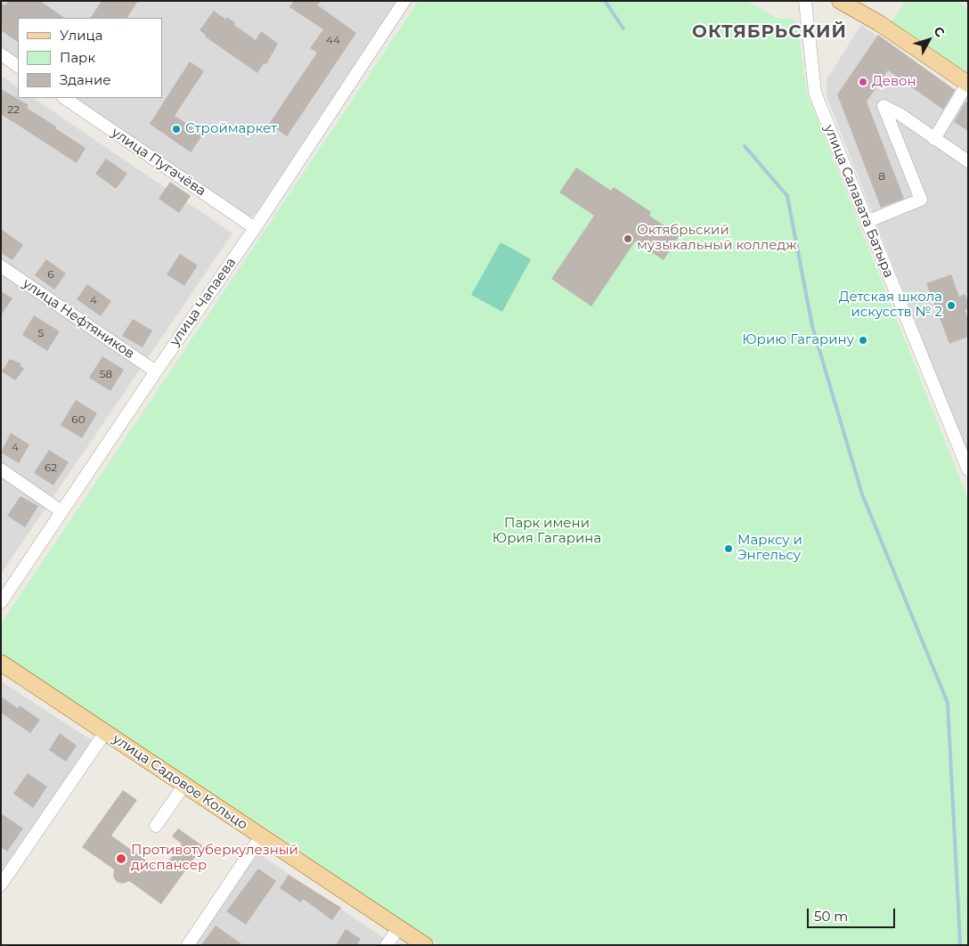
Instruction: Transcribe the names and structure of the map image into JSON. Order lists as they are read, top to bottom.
{
  "streets": {
    "main road": ["улица Садовое Кольцо"],
    "street": [
      "улица Пугачёва",
      "улица Салавата Батыра",
      "улица Чапаева",
      "улица Нефтяников"
    ]
  },
  "crossings": [
    ["улица Пугачёва", "улица Чапаева"],
    ["улица Чапаева", "улица Нефтяников"]
  ],
  "districts": ["ОКТЯБРЬСКИЙ"],
  "parks": ["Парк имени Юрия Гагарина"],
  "places": [
    "Девон",
    "Строймаркет",
    "Октябрьский музыкальный колледж",
    "Детская школа искусств № 2",
    "Юрию Гагарину",
    "Марксу и Энгельсу",
    "Противотуберкулезный диспансер"
  ],
  "house_numbers": [
    "44",
    "22",
    "8",
    "6",
    "4",
    "5",
    "58",
    "60",
    "4",
    "62"
  ],
  "legend": ["Улица", "Парк", "Здание"],
  "scale_bar": "50 m",
  "north": "top right"
}
